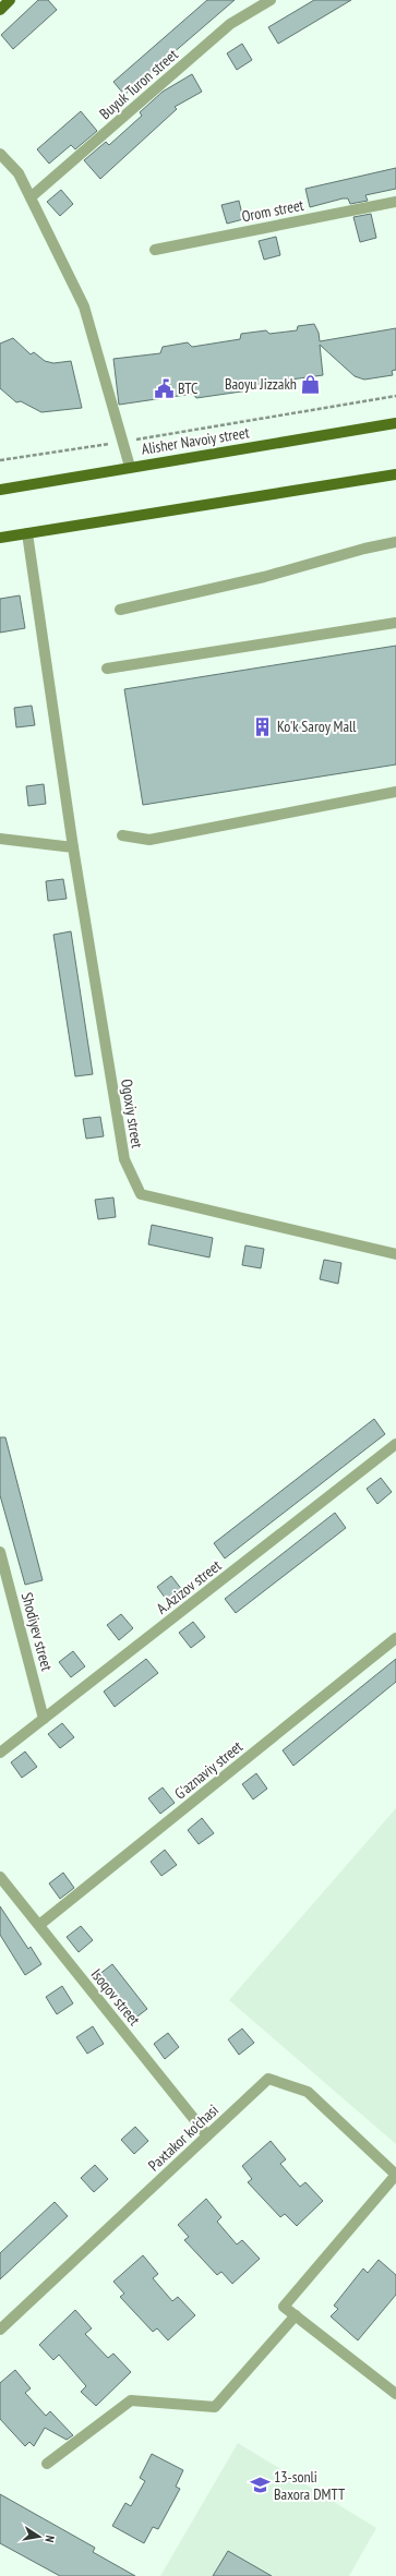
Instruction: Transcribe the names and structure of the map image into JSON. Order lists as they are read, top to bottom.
{
  "streets": {
    "main road": ["Alisher Navoiy street"],
    "street": [
      "Buyuk Turon street",
      "Orom street",
      "Ogoxiy street",
      "A.Azizov street",
      "Shodiyev street",
      "G'aznaviy street",
      "Isoqov street",
      "Paxtakor ko'chasi"
    ]
  },
  "crossings": [
    ["A.Azizov street", "Shodiyev street"],
    ["G'aznaviy street", "Isoqov street"],
    ["Isoqov street", "Paxtakor ko'chasi"]
  ],
  "places": {
    "shop": ["Baoyu Jizzakh"],
    "public building": ["BTC"],
    "building": ["Ko'k Saroy Mall"],
    "school or university": ["13-sonli Baxora DMTT"]
  },
  "north": "right"
}
